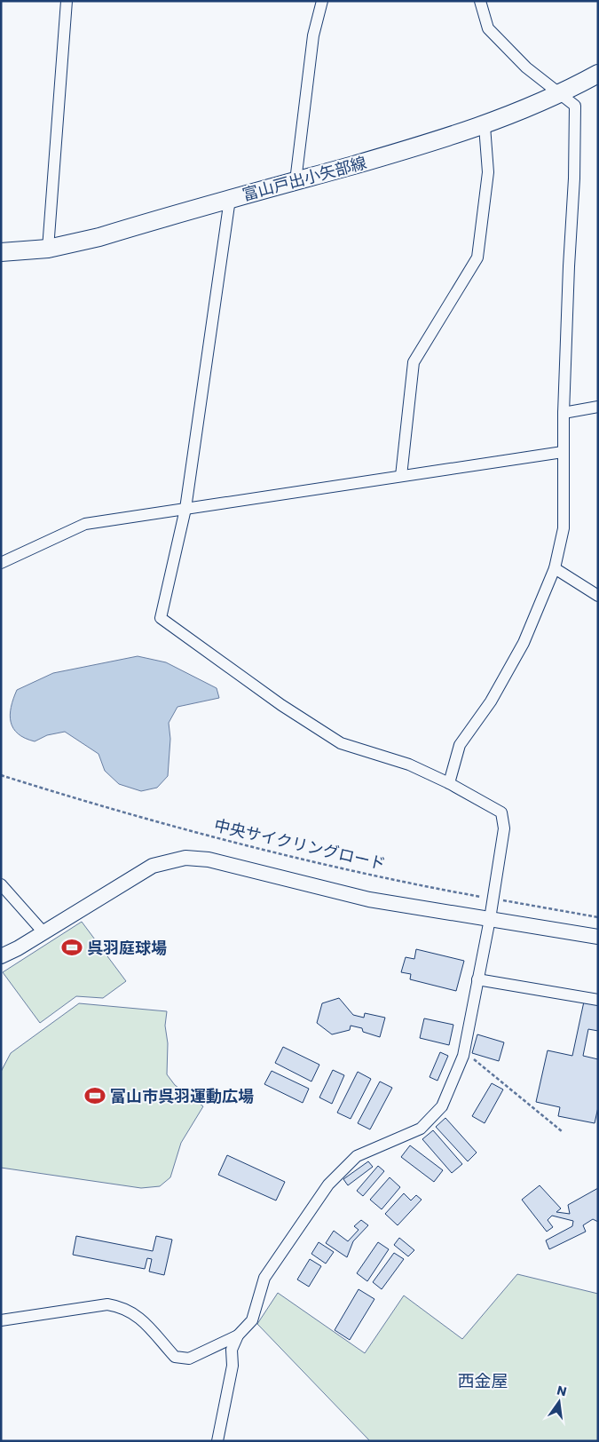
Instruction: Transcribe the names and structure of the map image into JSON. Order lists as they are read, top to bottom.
{
  "streets": {
    "main road": ["富山戸出小矢部線"],
    "path": ["中央サイクリングロード"]
  },
  "districts": ["西金屋"],
  "places": {
    "sports": ["呉羽庭球場", "富山市呉羽運動広場"]
  },
  "north": "top"
}
